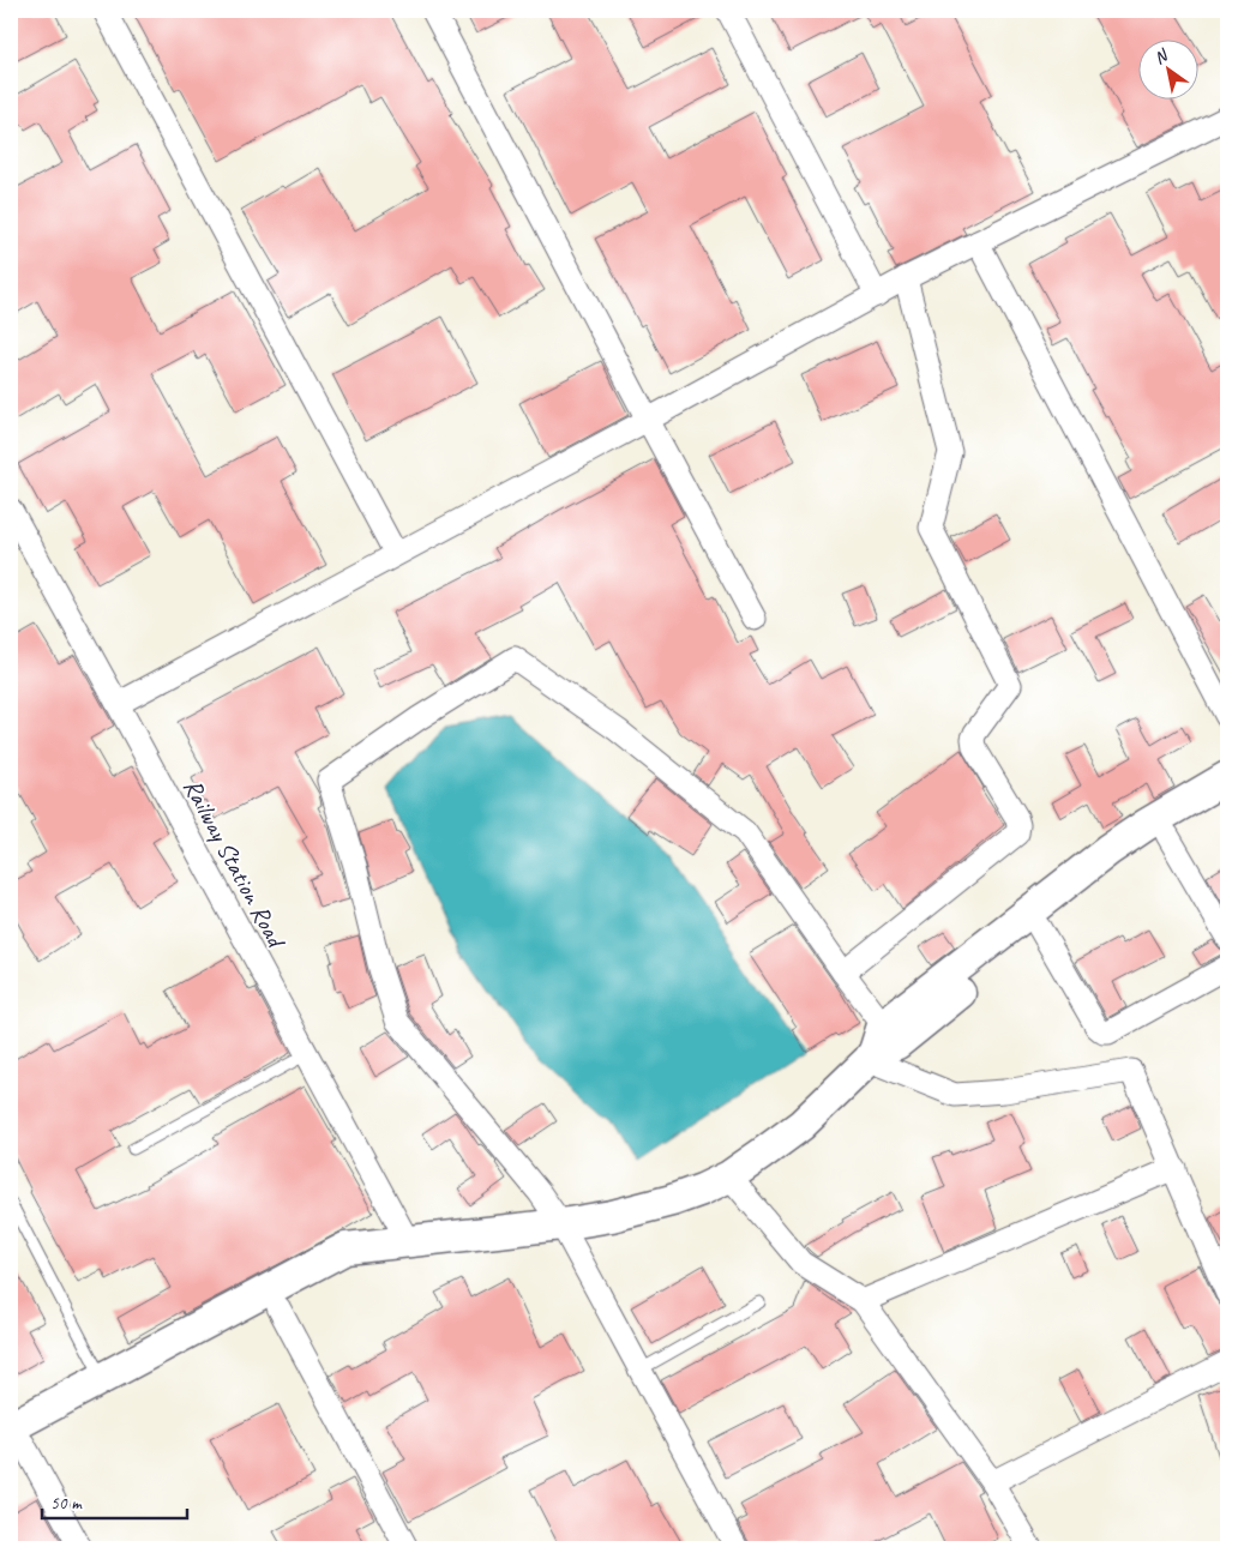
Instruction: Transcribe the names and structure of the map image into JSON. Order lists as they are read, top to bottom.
{
  "streets": {
    "street": ["Railway Station Road"]
  },
  "scale_bar": "50 m",
  "north": "top left"
}
